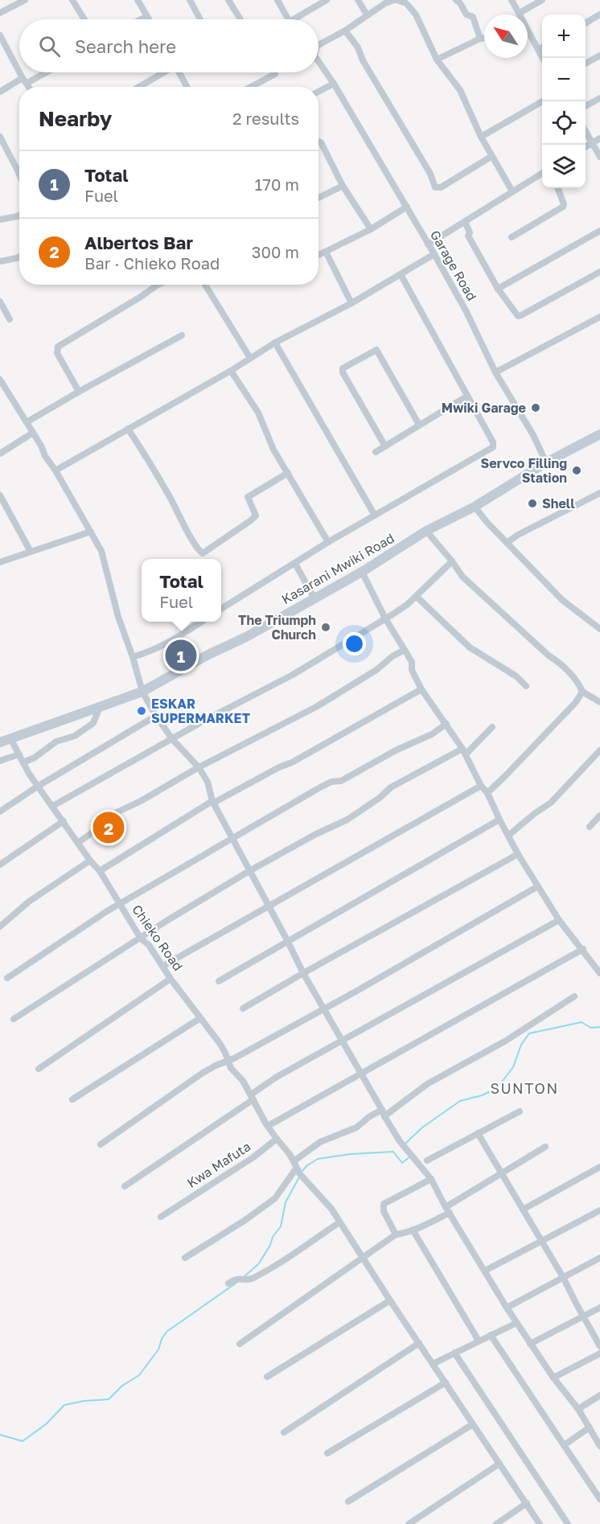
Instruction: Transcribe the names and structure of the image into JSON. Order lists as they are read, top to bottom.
{
  "streets": {
    "main road": ["Kasarani Mwiki Road"],
    "street": ["Garage Road", "Chieko Road", "Kwa Mafuta"]
  },
  "crossings": [
    ["Garage Road", "Kasarani Mwiki Road"],
    ["Kasarani Mwiki Road", "Chieko Road"]
  ],
  "districts": ["SUNTON"],
  "places": [
    "Mwiki Garage",
    "Servco Filling Station",
    "Shell",
    "The Triumph Church",
    "ESKAR SUPERMARKET"
  ],
  "north": "top left",
  "page": {
    "map_buttons": ["+", "−"],
    "search": "Search here",
    "heading": ["Nearby", "2 results"],
    "list": [
      {
        "mark": "1",
        "name": "Total",
        "note": "Fuel",
        "value": "170 m"
      },
      {
        "mark": "2",
        "name": "Albertos Bar",
        "note": "Bar · Chieko Road",
        "value": "300 m"
      }
    ],
    "popup": ["Total", "Fuel"],
    "pins": ["1", "2"]
  }
}
